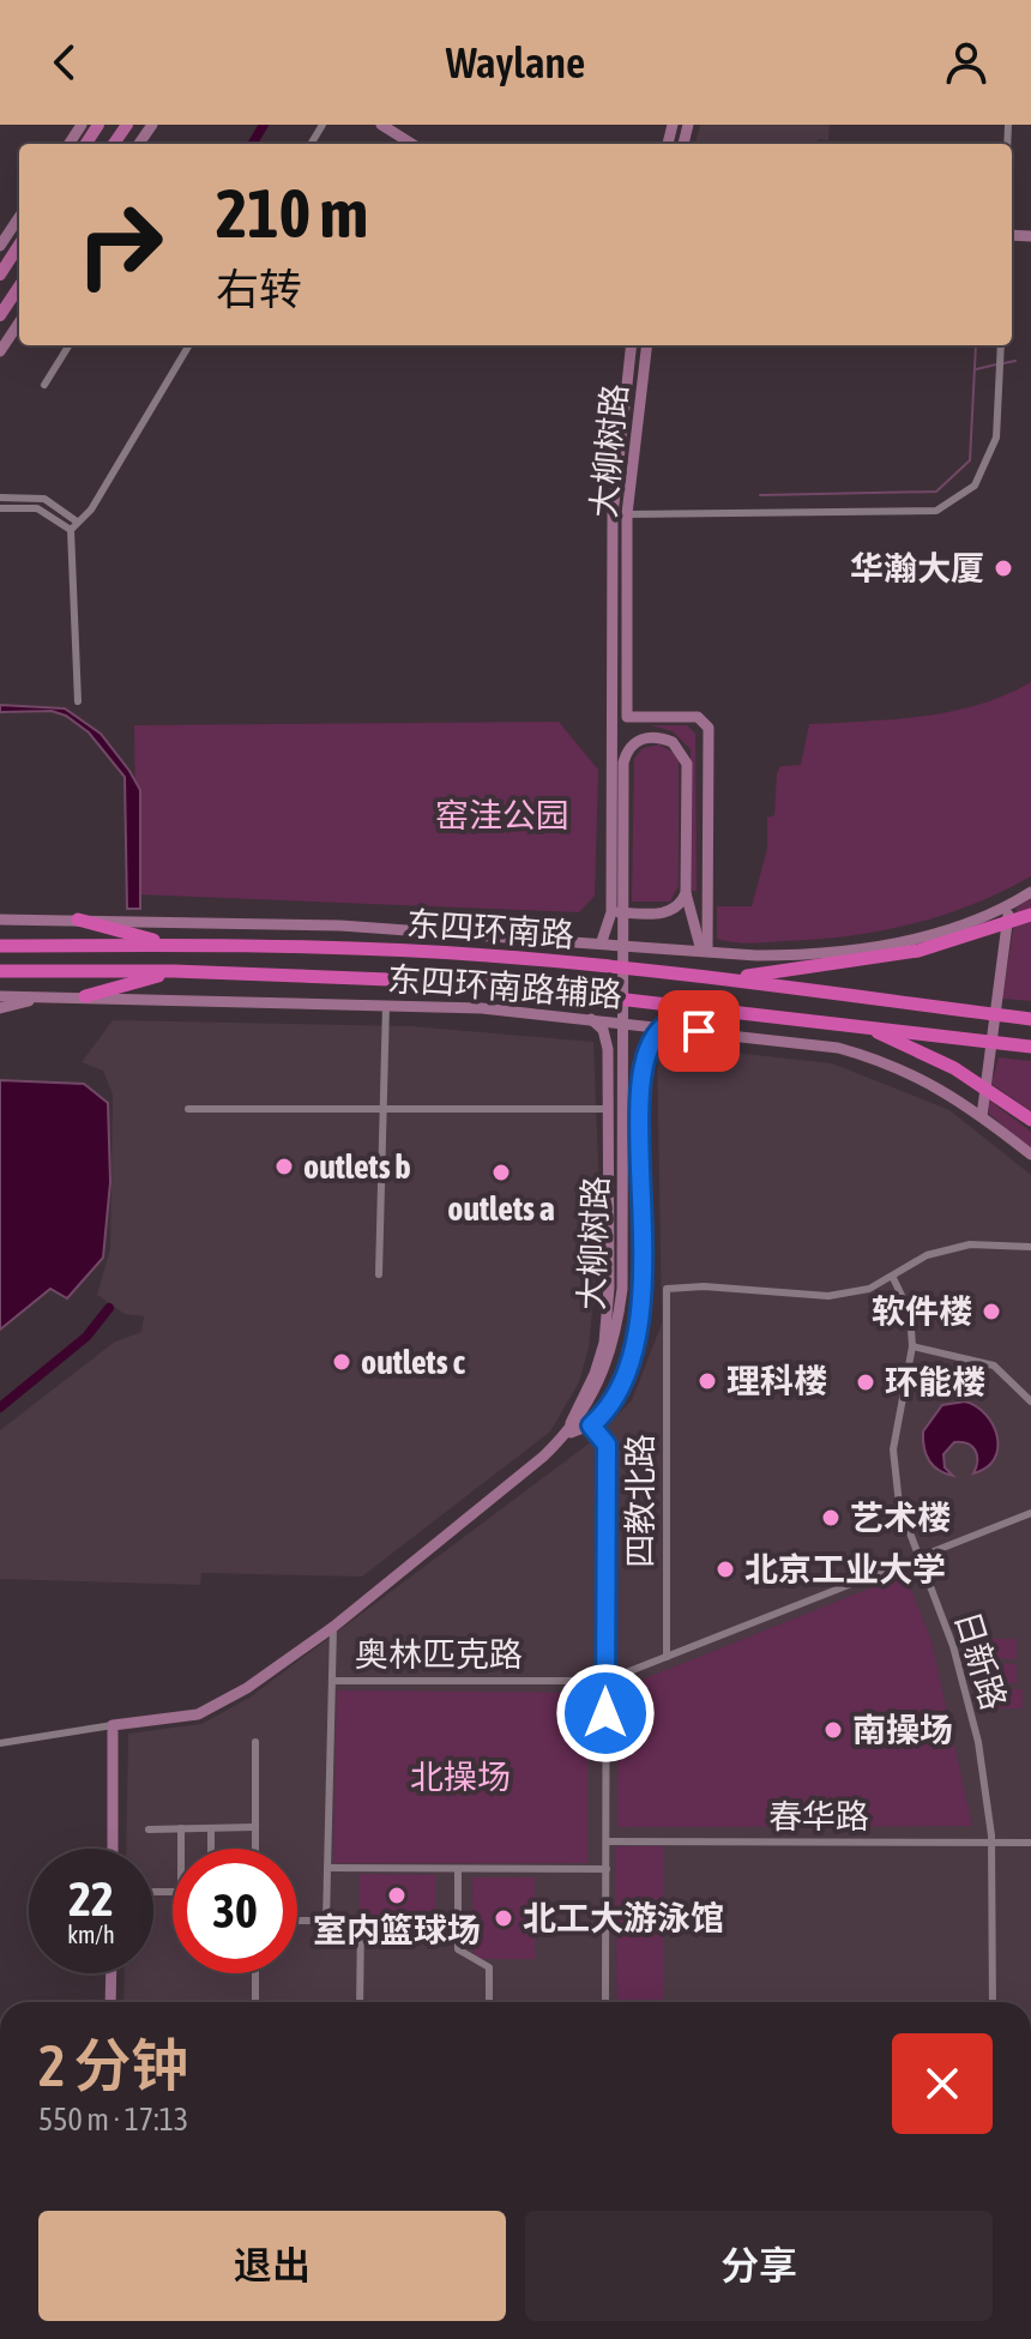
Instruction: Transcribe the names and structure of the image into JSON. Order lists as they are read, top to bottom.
{
  "streets": {
    "highway": ["东四环南路"],
    "street": [
      "大柳树路",
      "东四环南路辅路",
      "四教北路",
      "奥林匹克路",
      "日新路",
      "春华路"
    ]
  },
  "crossings": [
    ["大柳树路", "东四环南路辅路"],
    ["四教北路", "奥林匹克路"],
    ["四教北路", "日新路"],
    ["奥林匹克路", "日新路"],
    ["日新路", "春华路"]
  ],
  "parks": ["窑洼公园", "北操场"],
  "places": [
    "华瀚大厦",
    "outlets b",
    "outlets a",
    "软件楼",
    "outlets c",
    "理科楼",
    "环能楼",
    "艺术楼",
    "北京工业大学",
    "南操场",
    "室内篮球场",
    "北工大游泳馆"
  ],
  "page": {
    "header": "Waylane",
    "turn": ["210 m", "右转"],
    "speed": "22 km/h",
    "limit": "30",
    "heading": ["2 分钟", "550 m · 17:13"],
    "buttons": ["退出", "分享"]
  }
}
